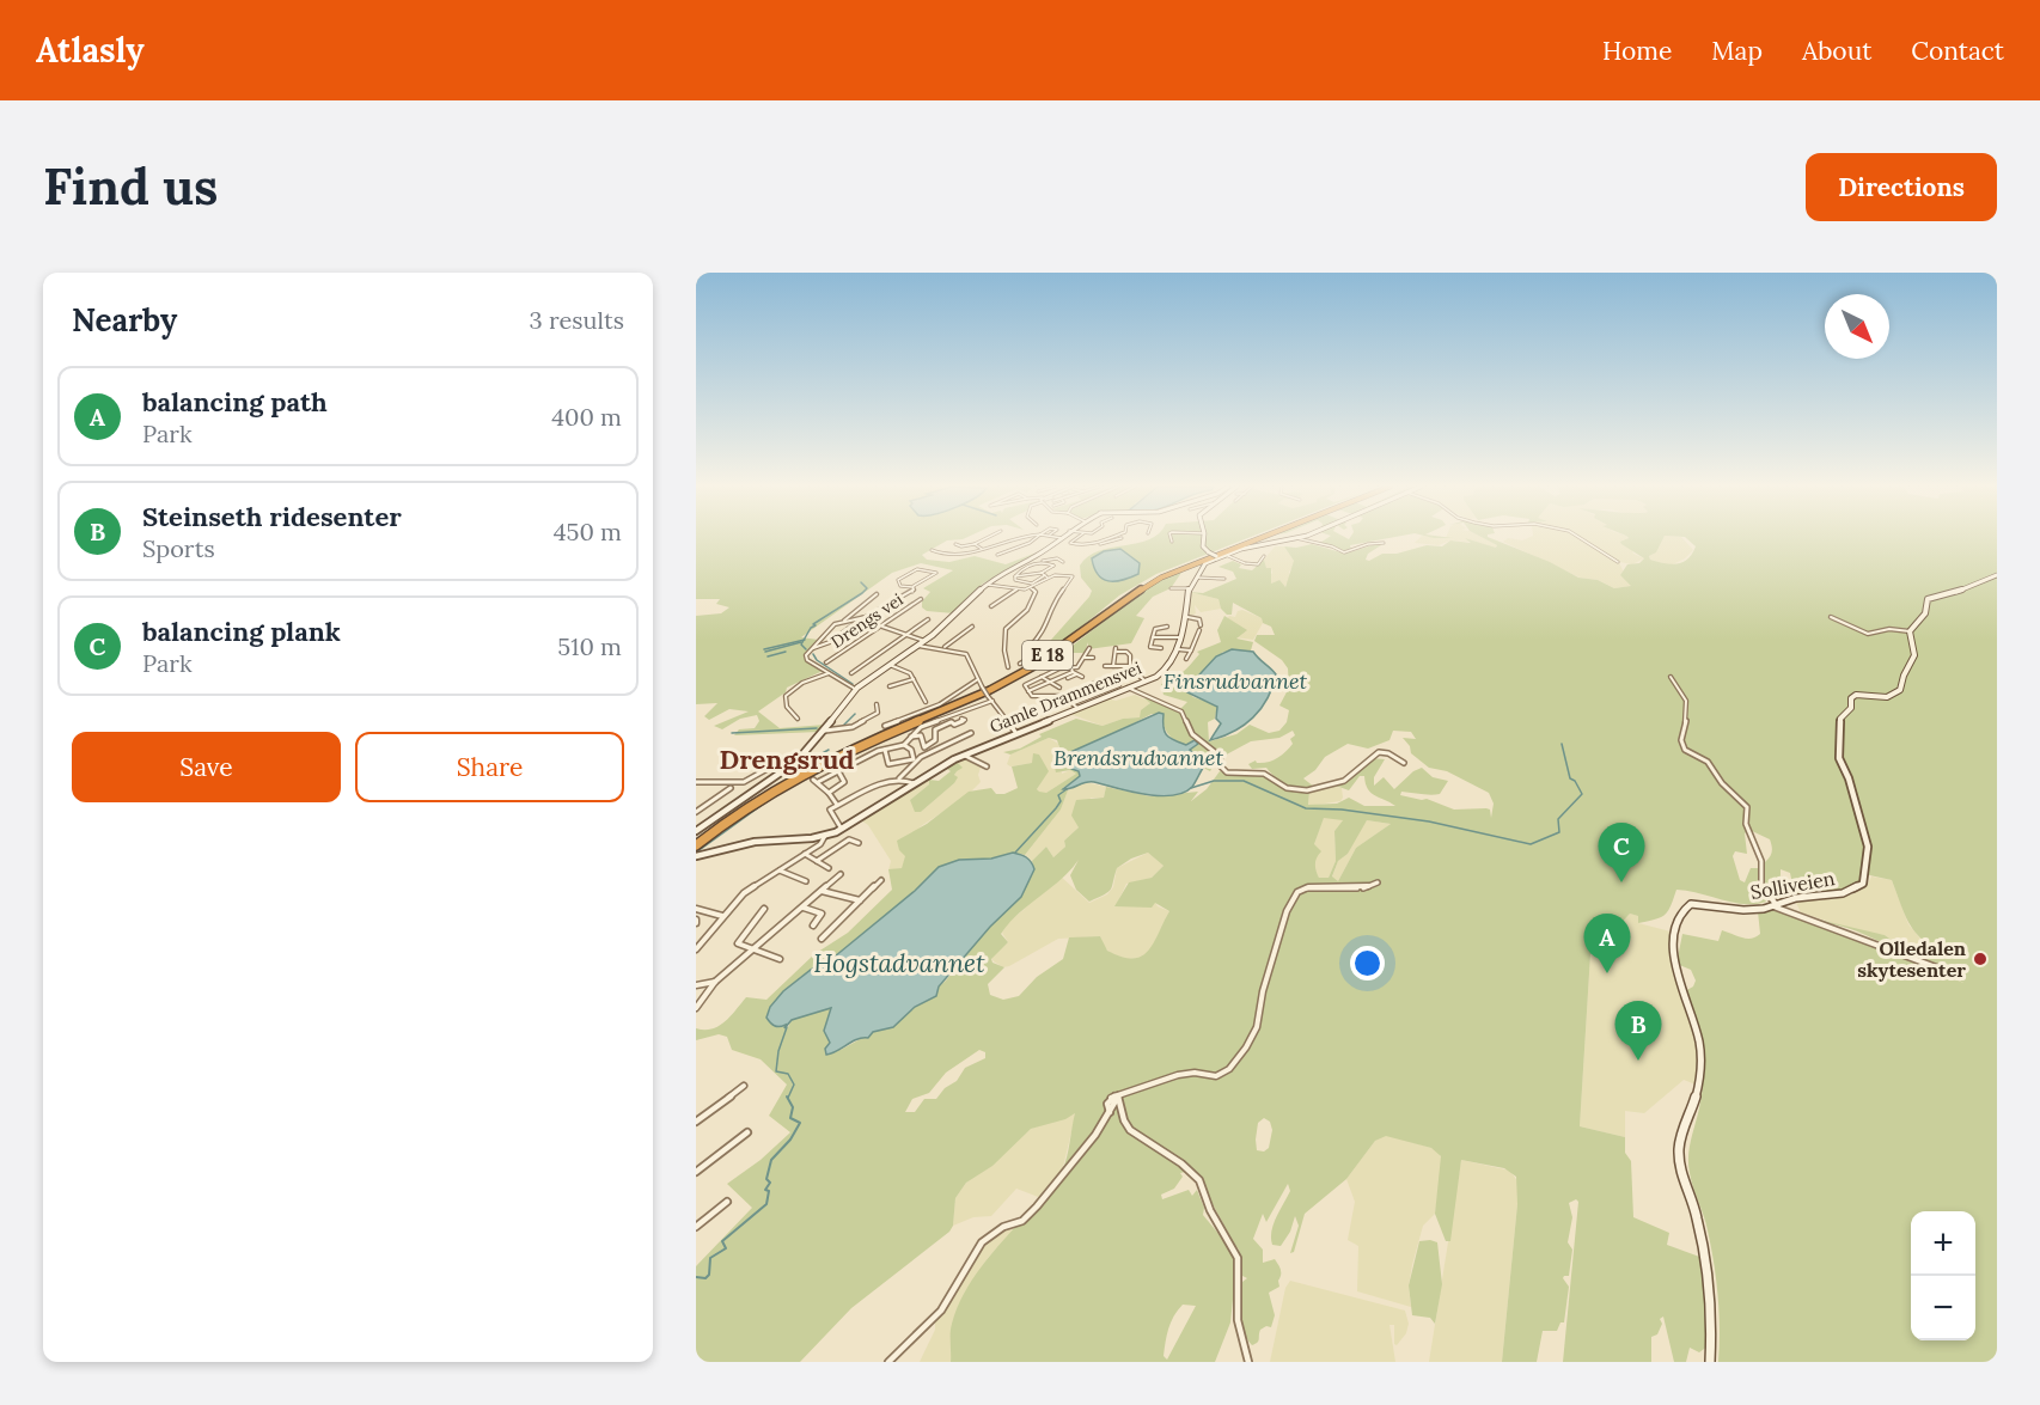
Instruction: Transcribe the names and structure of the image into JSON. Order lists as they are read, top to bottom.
{
  "streets": {
    "highway": ["E 18"],
    "main road": ["Gamle Drammensvei", "Solliveien"],
    "street": ["Drengs vei"]
  },
  "districts": ["Drengsrud"],
  "water": ["Finsrudvannet", "Brendsrudvannet", "Hogstadvannet"],
  "places": ["Olledalen skytesenter"],
  "north": "bottom right",
  "page": {
    "header": "Atlasly",
    "nav": [
      "Home",
      "Map",
      "About",
      "Contact"
    ],
    "buttons": [
      "Directions",
      ["Save", "Share"]
    ],
    "title": "Find us",
    "heading": ["Nearby", "3 results"],
    "list": [
      {
        "mark": "A",
        "name": "balancing path",
        "note": "Park",
        "value": "400 m"
      },
      {
        "mark": "B",
        "name": "Steinseth ridesenter",
        "note": "Sports",
        "value": "450 m"
      },
      {
        "mark": "C",
        "name": "balancing plank",
        "note": "Park",
        "value": "510 m"
      }
    ],
    "pins": ["C", "A", "B"],
    "map_buttons": ["+", "−"]
  }
}
